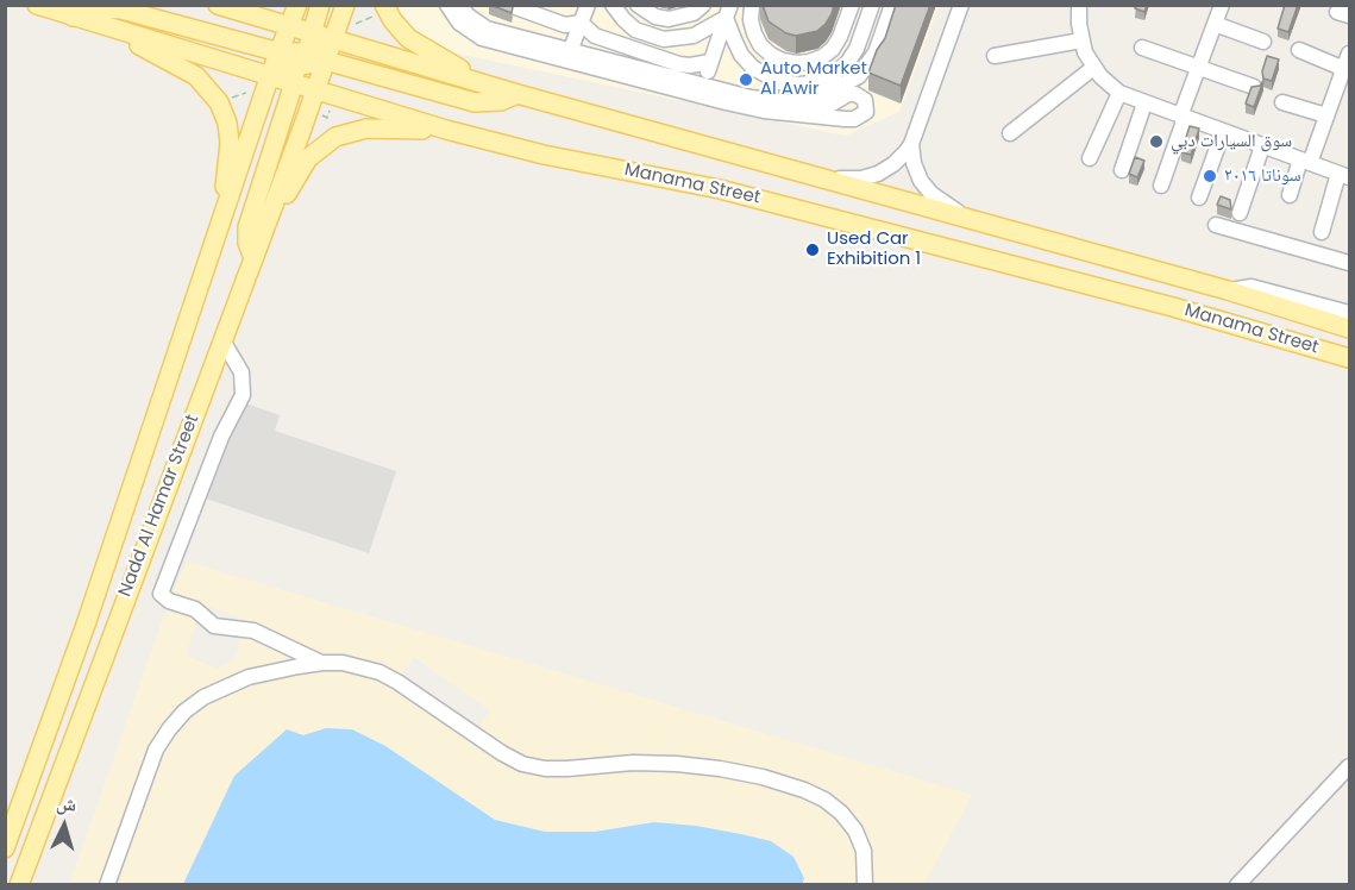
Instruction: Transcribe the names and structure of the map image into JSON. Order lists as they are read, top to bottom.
{
  "streets": {
    "main road": ["Manama Street", "Nadd Al Hamar Street"]
  },
  "crossings": [
    ["Manama Street", "Nadd Al Hamar Street"]
  ],
  "places": [
    "Auto Market Al Awir",
    "سوق السيارات دبي",
    "سوناتا ٢٠١٦",
    "Used Car Exhibition 1"
  ],
  "north": "top"
}
